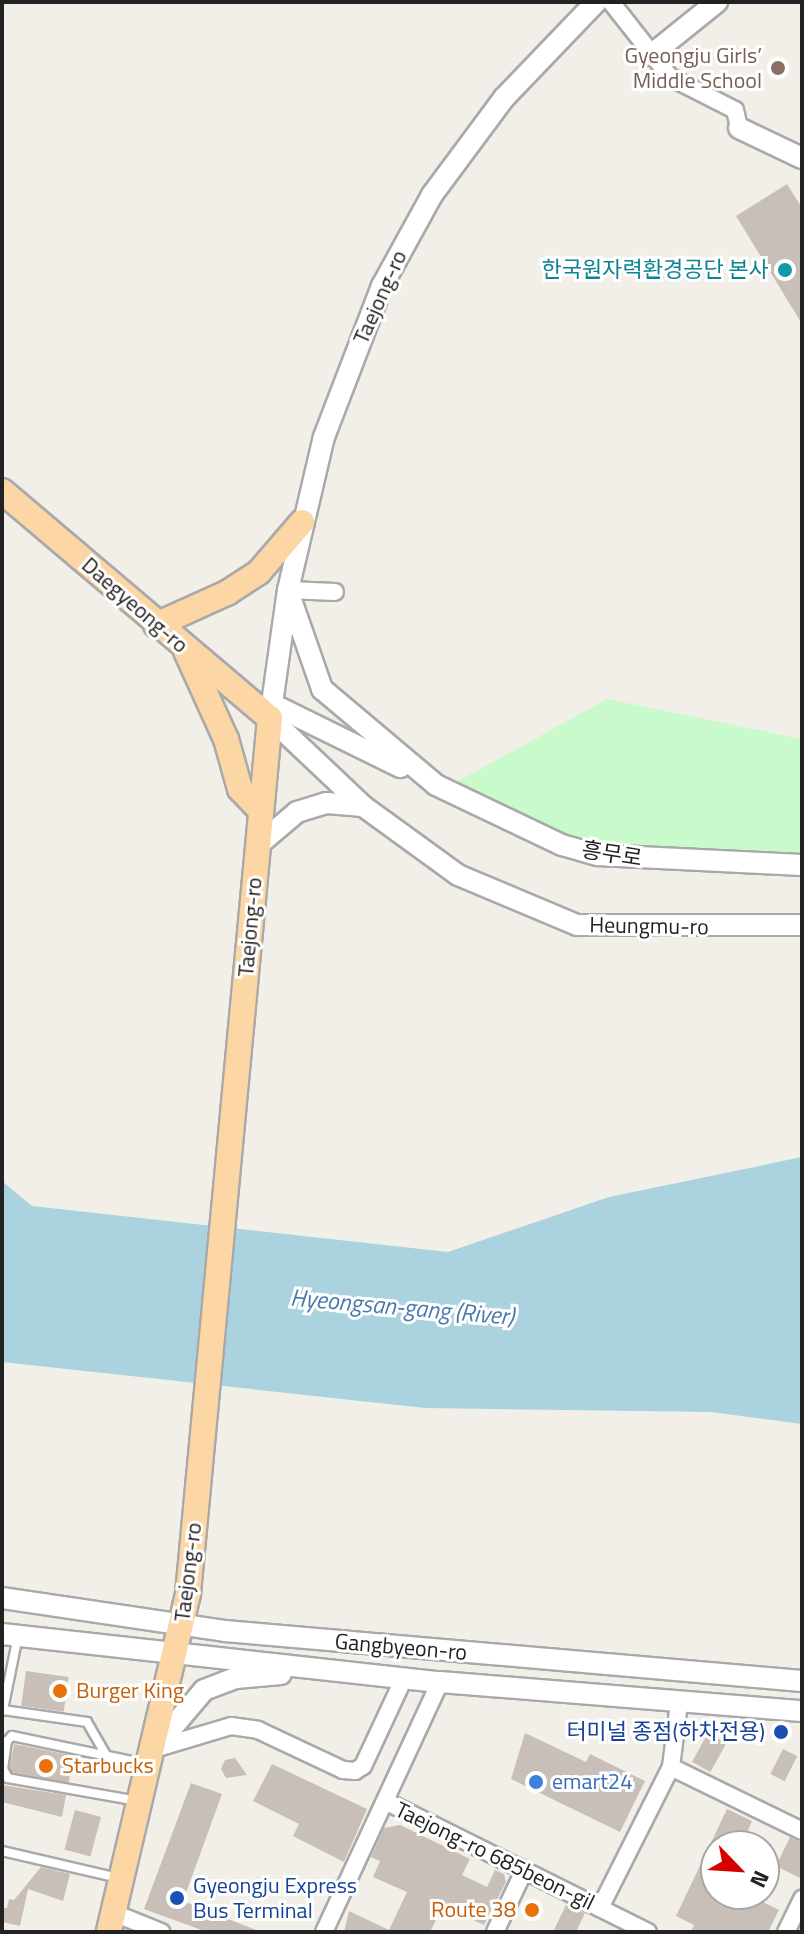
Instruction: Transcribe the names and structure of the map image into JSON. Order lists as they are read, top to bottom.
{
  "streets": {
    "main road": ["Taejong-ro", "Daegyeong-ro"],
    "street": [
      "흥무로",
      "Heungmu-ro",
      "Gangbyeon-ro",
      "Taejong-ro 685beon-gil"
    ]
  },
  "crossings": [
    ["Taejong-ro", "Daegyeong-ro"],
    ["Taejong-ro", "흥무로"],
    ["Taejong-ro", "Gangbyeon-ro"],
    ["Daegyeong-ro", "흥무로"]
  ],
  "water": ["Hyeongsan-gang (River)"],
  "places": [
    "Gyeongju Girls’ Middle School",
    "한국원자력환경공단 본사",
    "Burger King",
    "터미널 종점(하차전용)",
    "Starbucks",
    "emart24",
    "Gyeongju Express Bus Terminal",
    "Route 38"
  ],
  "north": "bottom right"
}
